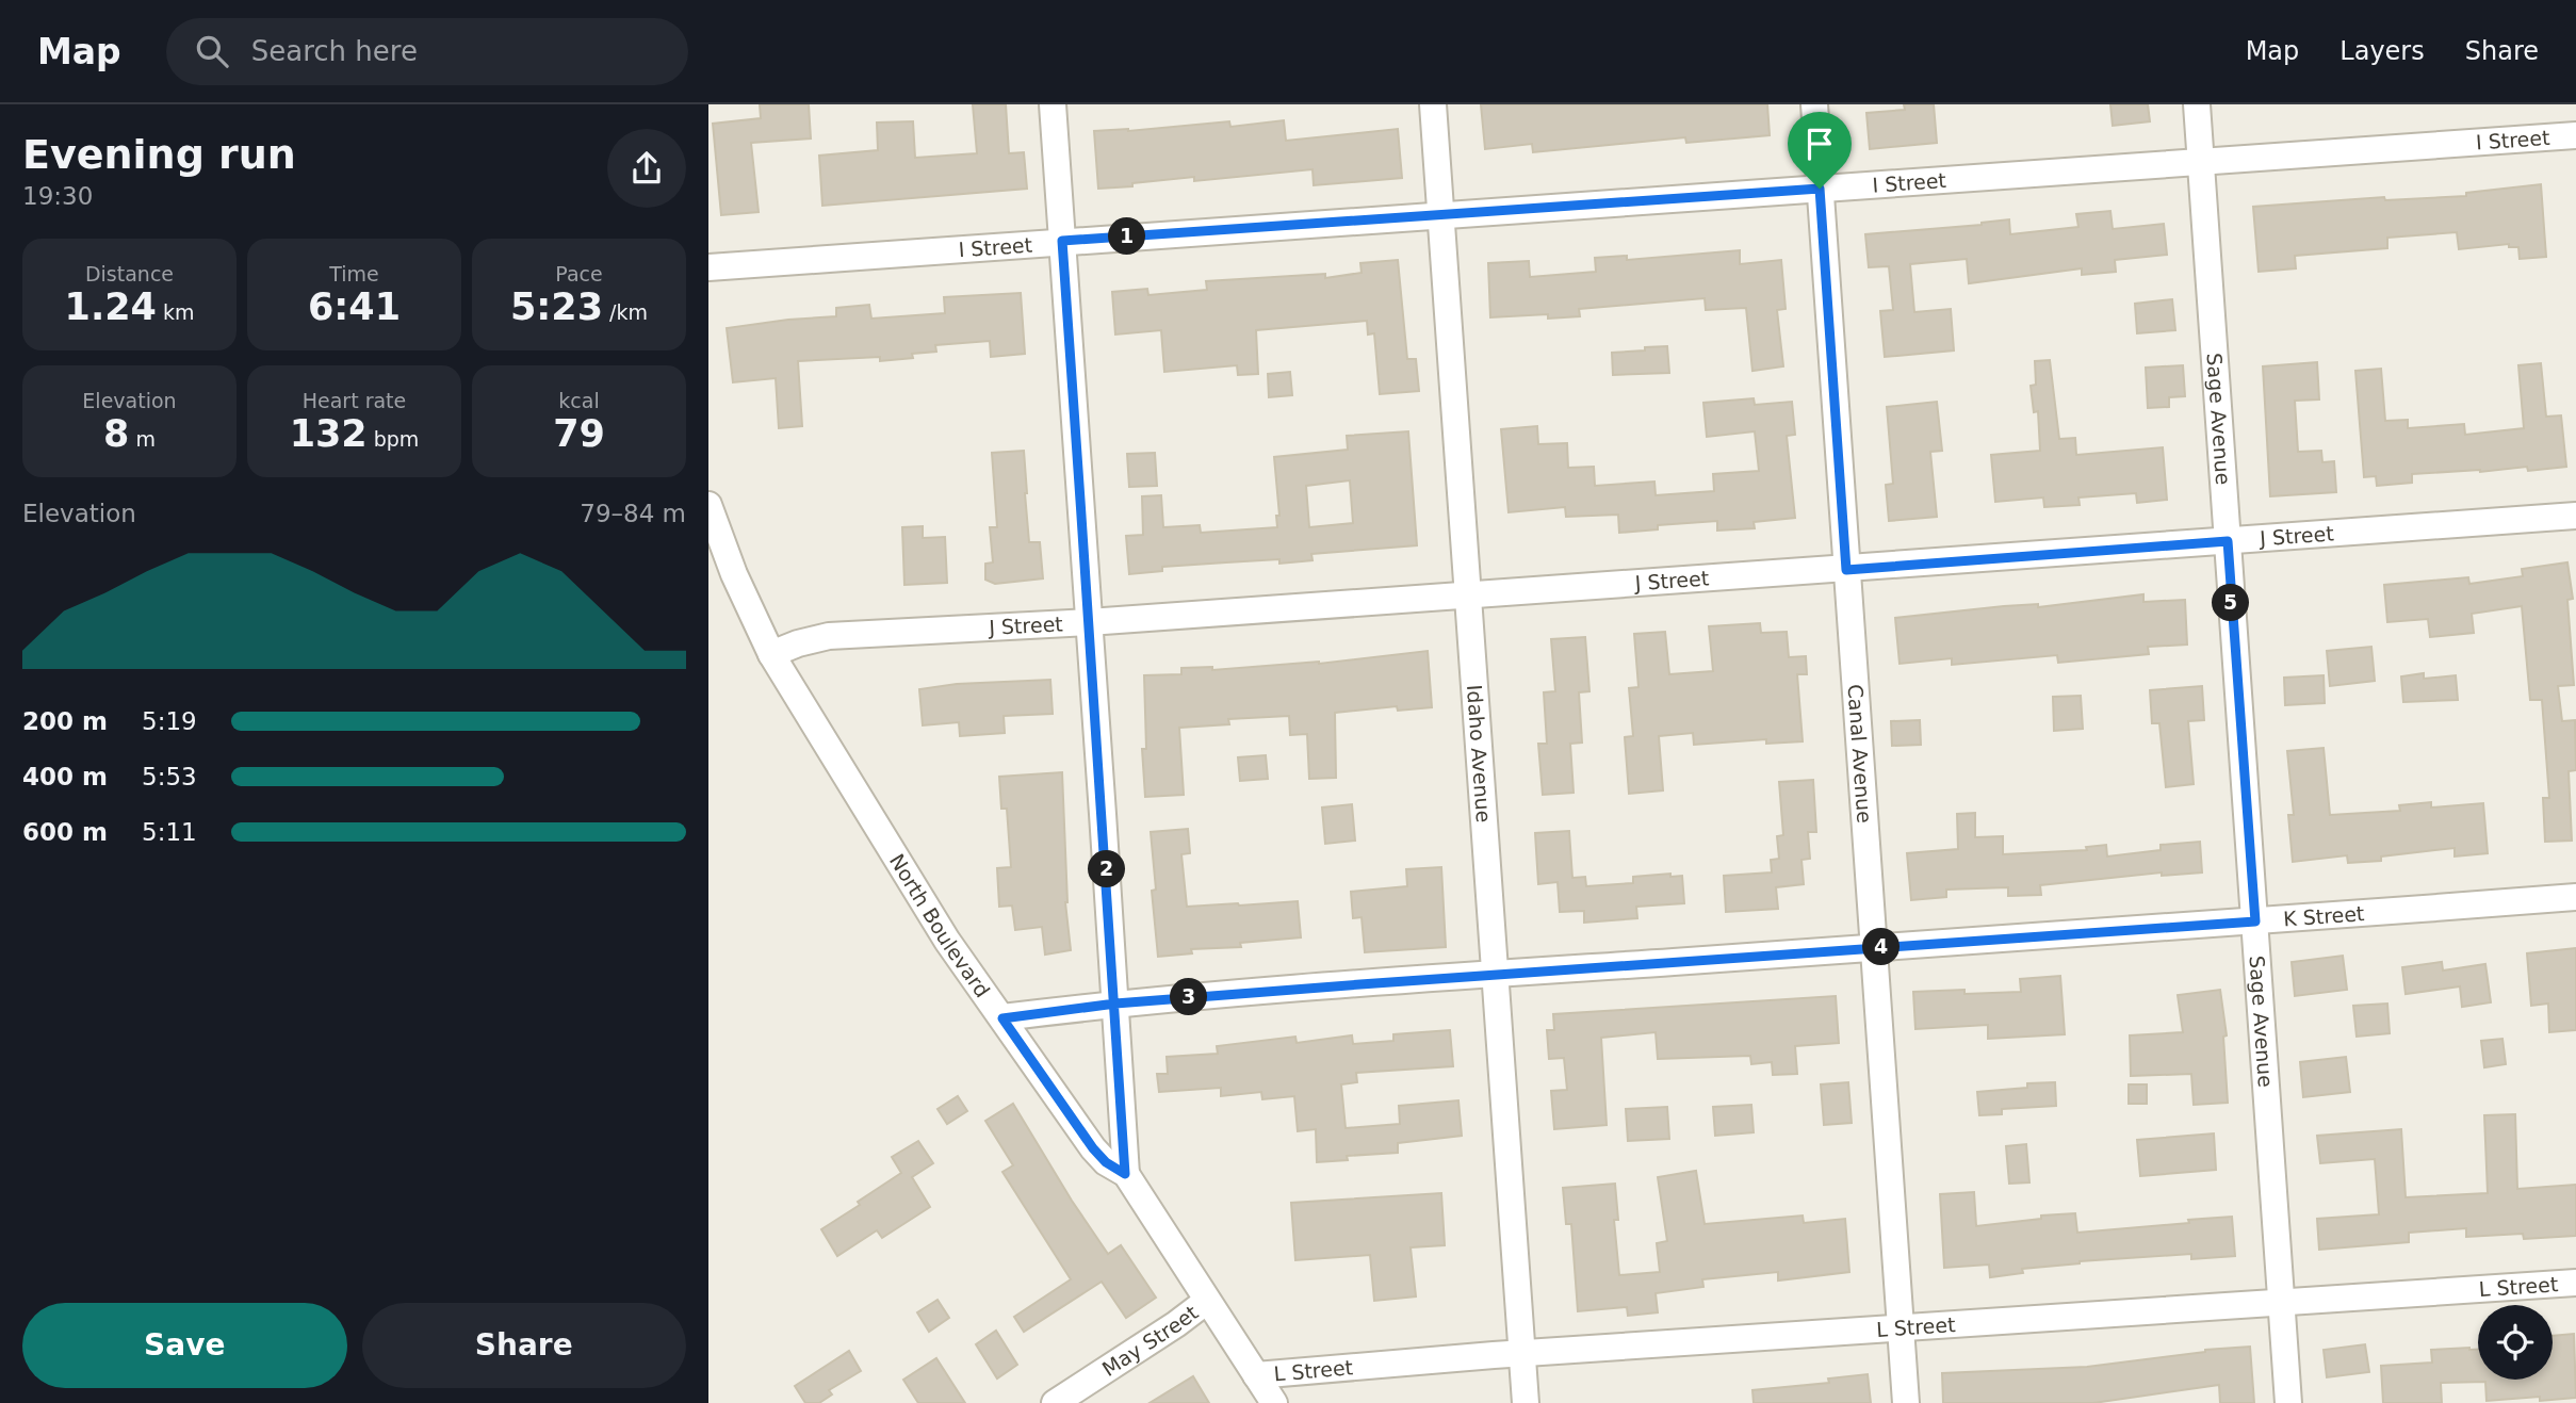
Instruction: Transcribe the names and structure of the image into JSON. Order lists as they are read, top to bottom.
{
  "streets": {
    "street": [
      "I Street",
      "Sage Avenue",
      "J Street",
      "Idaho Avenue",
      "Canal Avenue",
      "K Street",
      "North Boulevard",
      "L Street",
      "May Street"
    ]
  },
  "crossings": [
    ["I Street", "Sage Avenue"],
    ["I Street", "Idaho Avenue"],
    ["I Street", "Canal Avenue"],
    ["Sage Avenue", "J Street"],
    ["Sage Avenue", "K Street"],
    ["Sage Avenue", "L Street"],
    ["J Street", "Idaho Avenue"],
    ["J Street", "Canal Avenue"],
    ["J Street", "North Boulevard"],
    ["Idaho Avenue", "K Street"],
    ["Idaho Avenue", "L Street"],
    ["Canal Avenue", "K Street"],
    ["Canal Avenue", "L Street"],
    ["K Street", "North Boulevard"],
    ["North Boulevard", "L Street"],
    ["North Boulevard", "May Street"]
  ],
  "page": {
    "header": "Map",
    "search": "Search here",
    "nav": ["Map", "Layers", "Share"],
    "heading": ["Evening run", "19:30"],
    "pins": [
      "1",
      "5",
      "2",
      "4",
      "3"
    ],
    "stats": [
      ["Distance", "1.24 km"],
      ["Time", "6:41"],
      ["Pace", "5:23 /km"],
      ["Elevation", "8 m"],
      ["Heart rate", "132 bpm"],
      ["kcal", "79"]
    ],
    "chart": ["Elevation", "79–84 m"],
    "list": [
      {
        "name": "200 m",
        "note": "5:19"
      },
      {
        "name": "400 m",
        "note": "5:53"
      },
      {
        "name": "600 m",
        "note": "5:11"
      }
    ],
    "buttons": ["Save", "Share"]
  }
}
